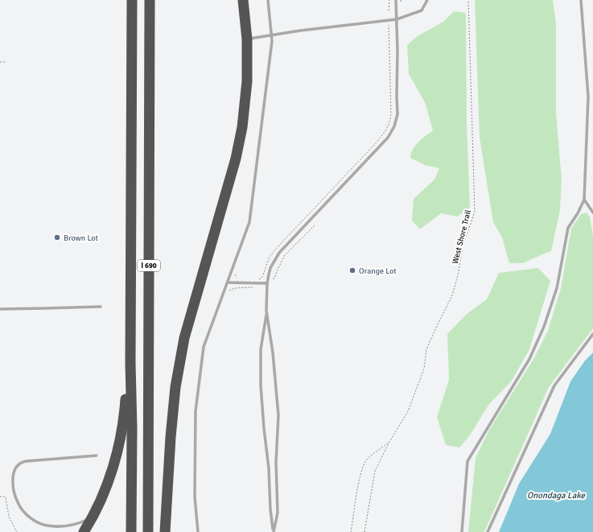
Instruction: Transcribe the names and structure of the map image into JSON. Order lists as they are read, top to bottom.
{
  "streets": {
    "highway": ["I 690"],
    "path": ["West Shore Trail"]
  },
  "water": ["Onondaga Lake"],
  "places": ["Brown Lot", "Orange Lot"]
}
